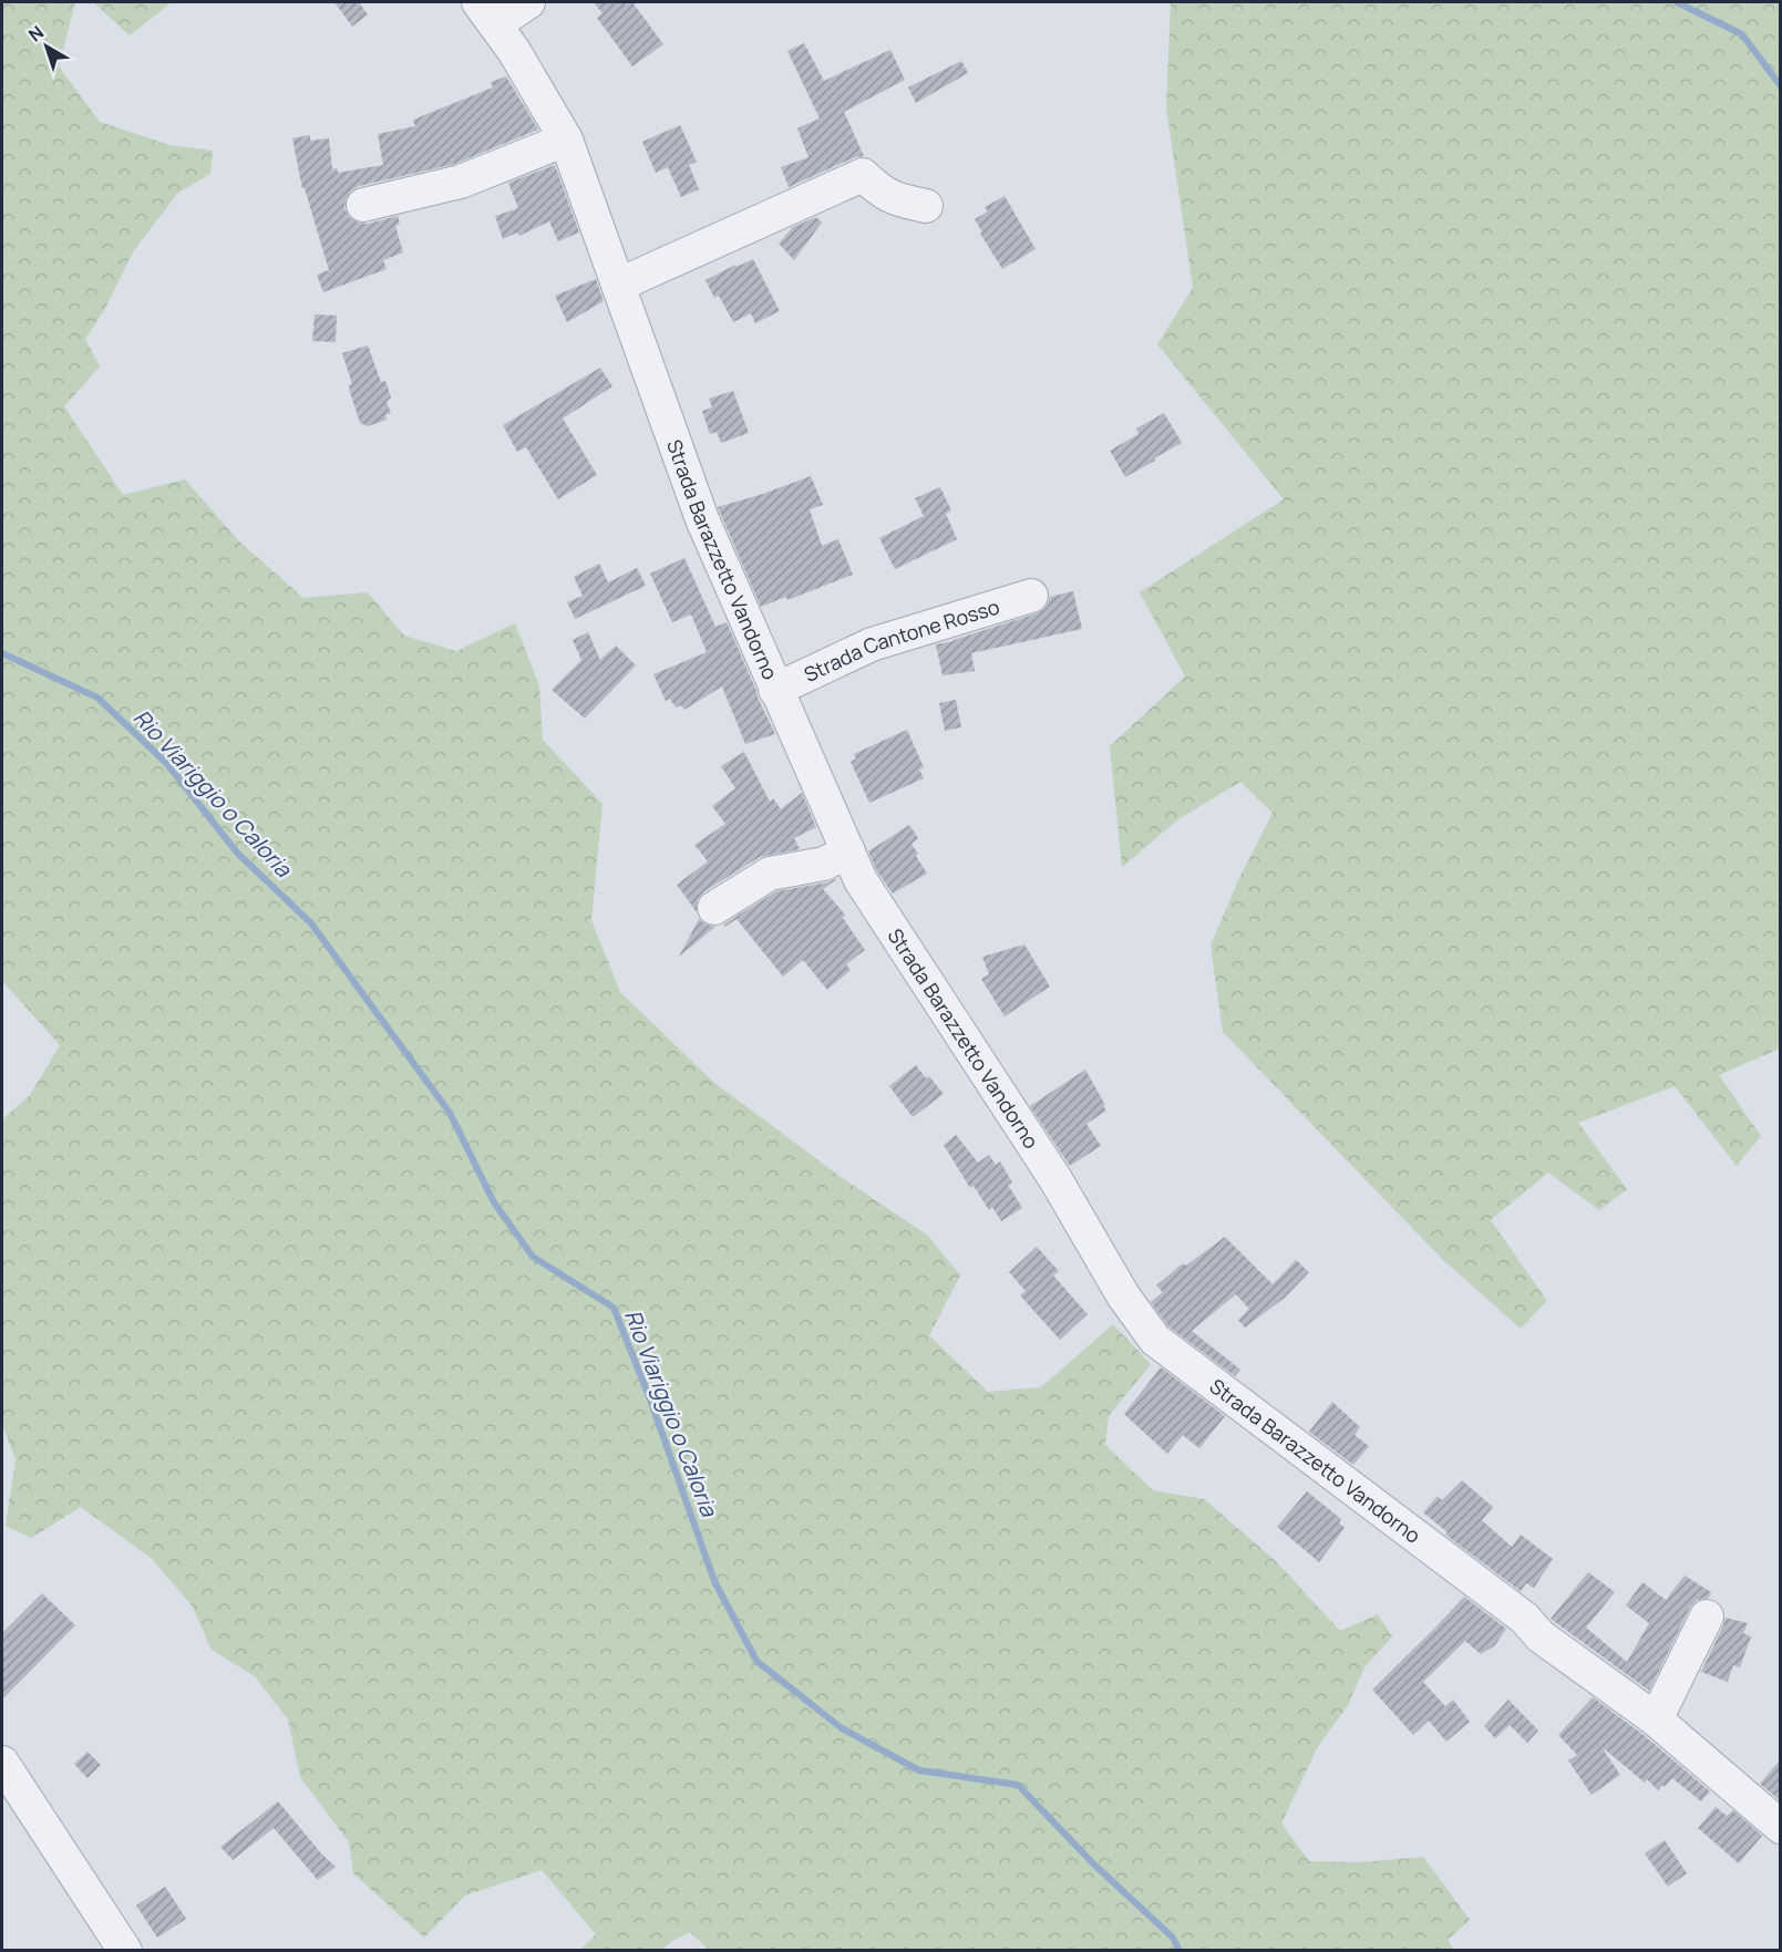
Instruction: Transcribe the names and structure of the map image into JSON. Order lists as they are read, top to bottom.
{
  "streets": {
    "street": ["Strada Barazzetto Vandorno", "Strada Cantone Rosso"]
  },
  "crossings": [
    ["Strada Barazzetto Vandorno", "Strada Cantone Rosso"]
  ],
  "water": ["Rio Viariggio o Caloria"],
  "north": "top left"
}
